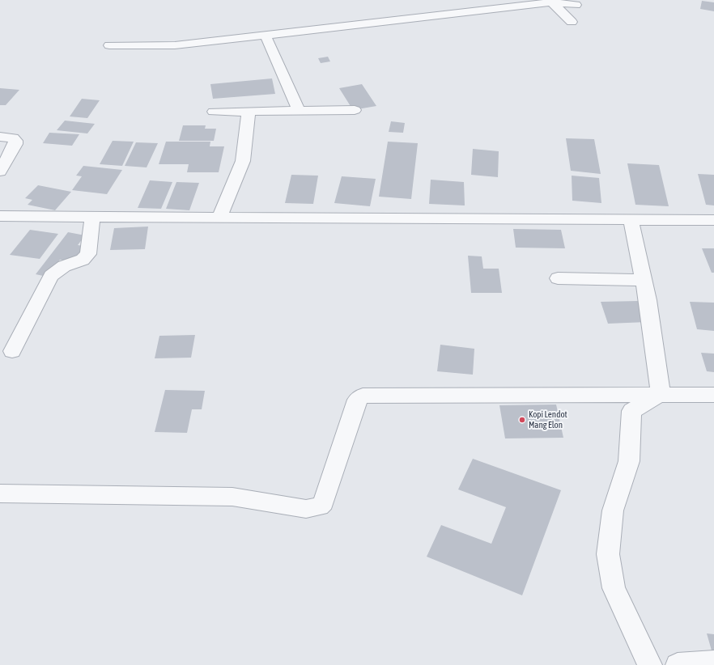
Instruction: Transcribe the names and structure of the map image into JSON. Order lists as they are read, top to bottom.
{
  "places": ["Kopi Lendot Mang Elon"]
}
